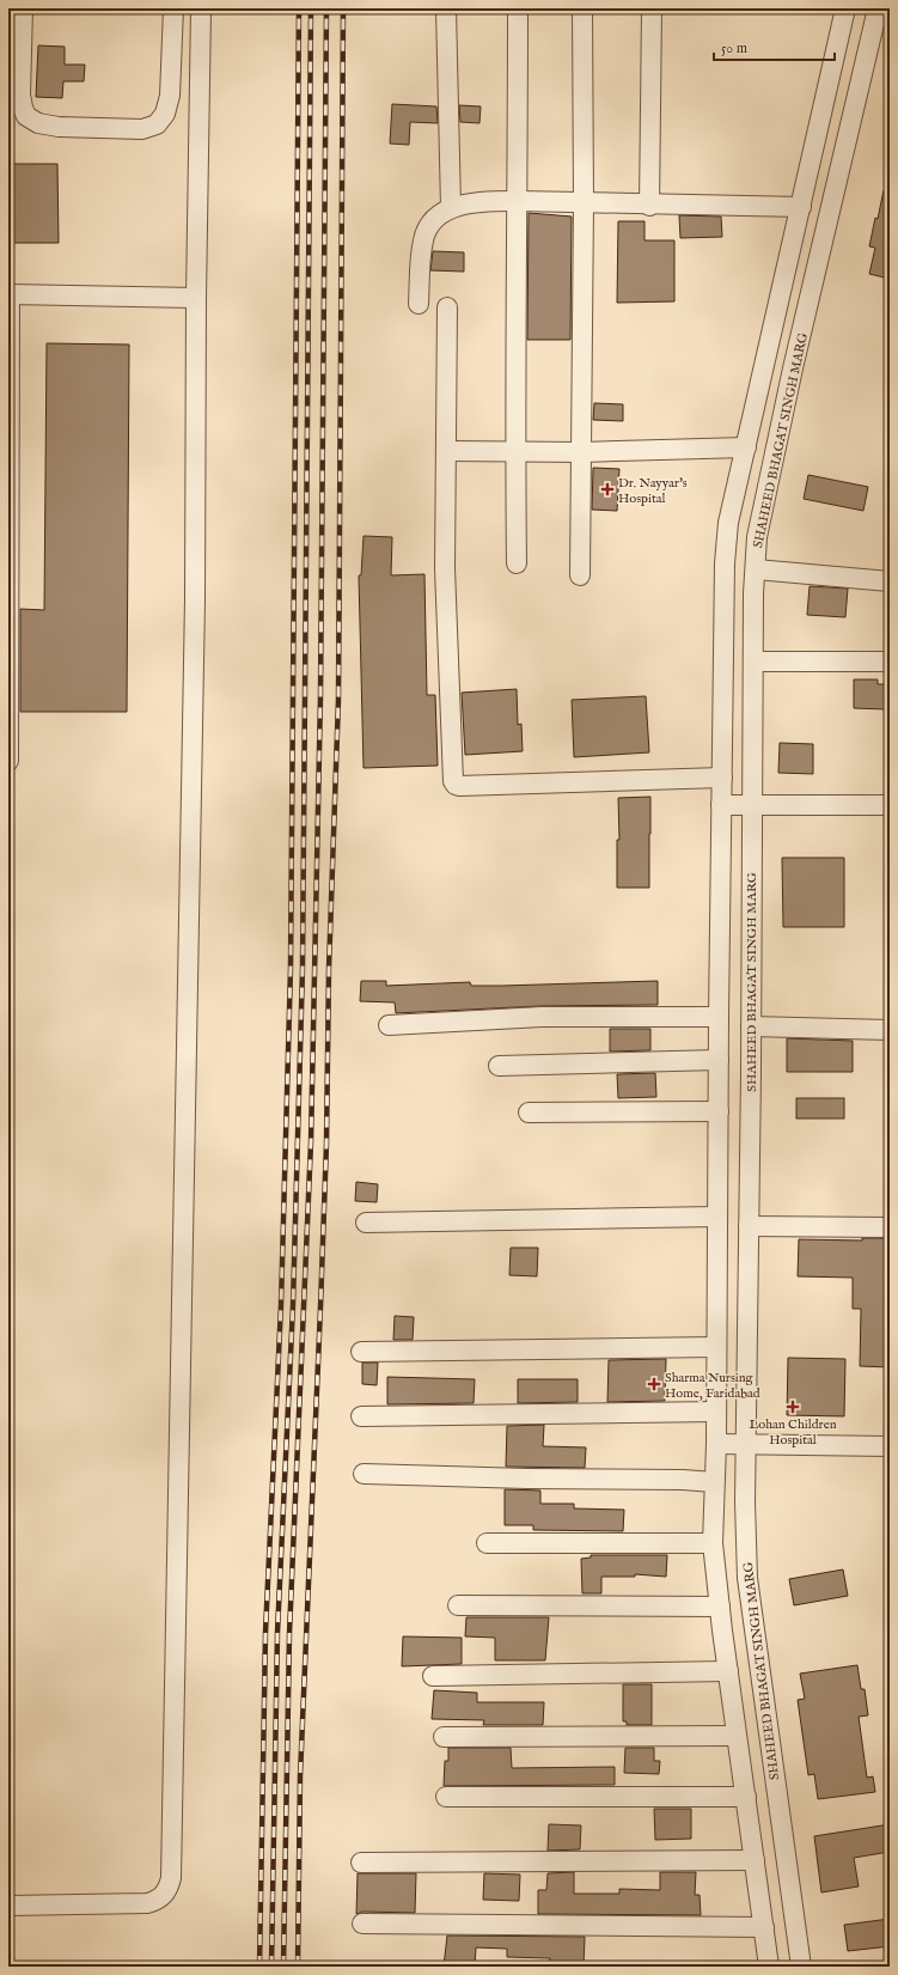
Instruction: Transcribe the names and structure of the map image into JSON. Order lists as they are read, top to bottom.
{
  "streets": {
    "street": ["SHAHEED BHAGAT SINGH MARG"]
  },
  "places": {
    "health": ["Dr. Nayyar's Hospital", "Sharma Nursing Home, Faridabad", "Lohan Children Hospital"]
  },
  "scale_bar": "50 m"
}
